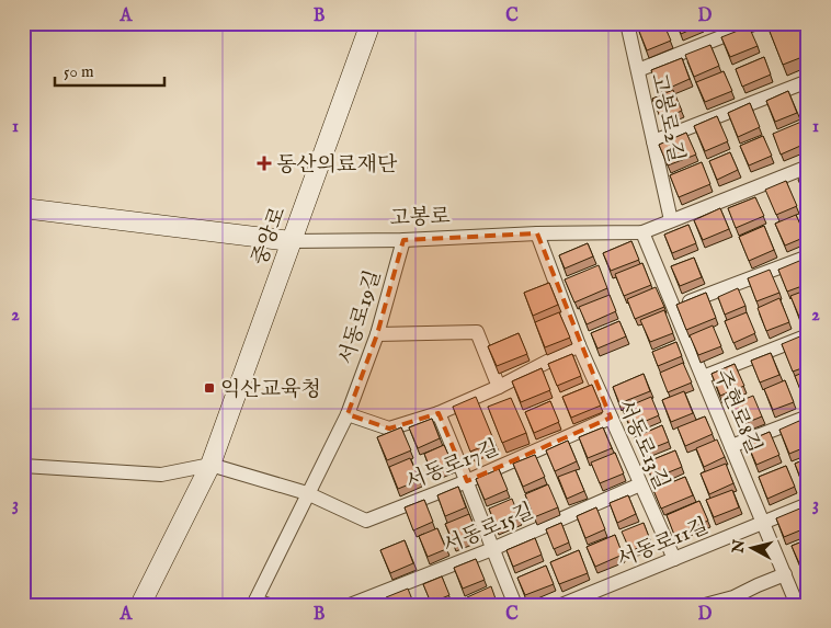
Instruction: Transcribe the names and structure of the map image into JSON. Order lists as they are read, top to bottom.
{
  "streets": {
    "street": [
      "고봉로2길",
      "고봉로",
      "중앙로",
      "서동로19길",
      "주현로8길",
      "서동로13길",
      "서동로17길",
      "서동로15길",
      "서동로11길"
    ]
  },
  "crossings": [
    ["고봉로2길", "고봉로"],
    ["고봉로", "중앙로"],
    ["고봉로", "서동로19길"],
    ["고봉로", "주현로8길"],
    ["고봉로", "서동로13길"],
    ["서동로19길", "서동로17길"],
    ["주현로8길", "서동로11길"],
    ["서동로13길", "서동로17길"],
    ["서동로13길", "서동로15길"],
    ["서동로13길", "서동로11길"]
  ],
  "places": {
    "health": ["동산의료재단"],
    "transit": ["익산교육청"]
  },
  "scale_bar": "50 m",
  "north": "left",
  "grid": {
    "columns": [
      "A",
      "B",
      "C",
      "D"
    ],
    "rows": ["1", "2", "3"]
  }
}
